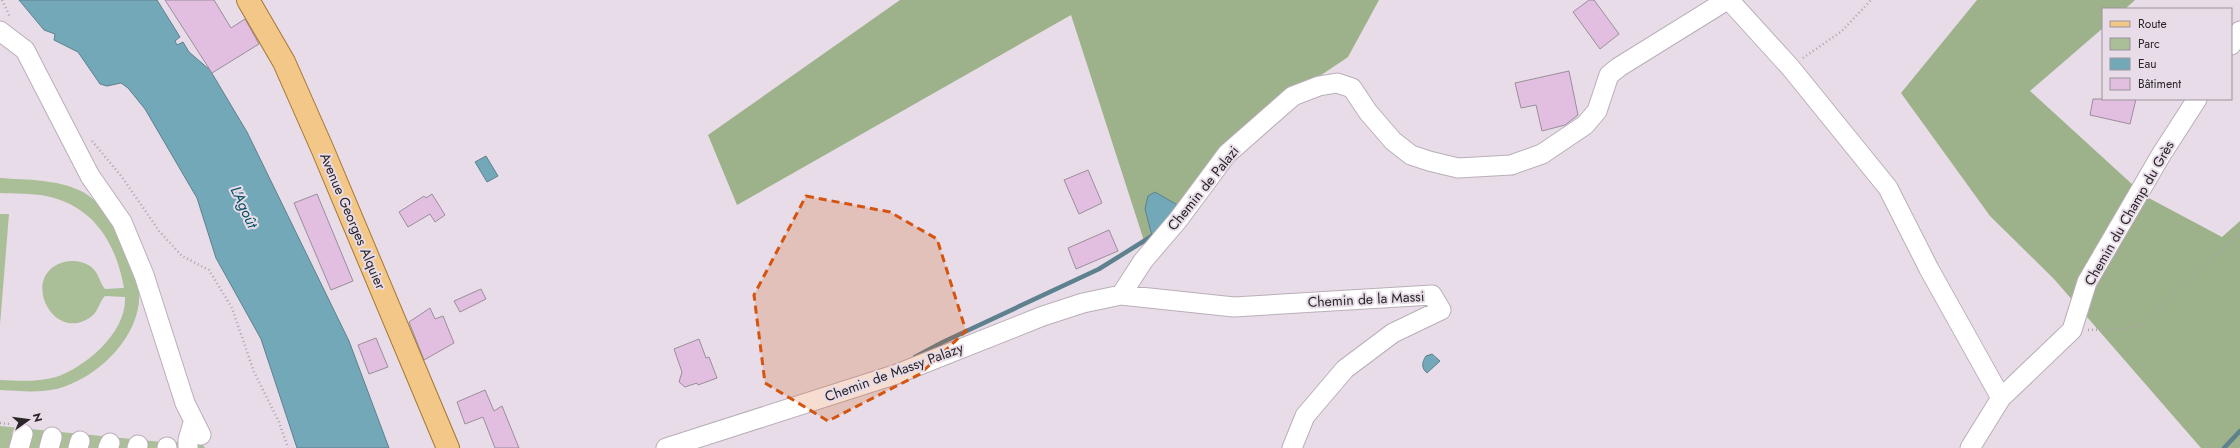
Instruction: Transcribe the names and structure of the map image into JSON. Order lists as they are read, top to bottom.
{
  "streets": {
    "main road": ["Avenue Georges Alquier"],
    "street": [
      "Chemin de Palazi",
      "Chemin du Champ du Grès",
      "Chemin de la Massi",
      "Chemin de Massy Palazy"
    ]
  },
  "crossings": [
    ["Chemin de Palazi", "Chemin de la Massi"],
    ["Chemin de Palazi", "Chemin de Massy Palazy"],
    ["Chemin de la Massi", "Chemin de Massy Palazy"]
  ],
  "water": ["L'Agoût"],
  "legend": [
    "Route",
    "Parc",
    "Eau",
    "Bâtiment"
  ],
  "north": "right"
}
